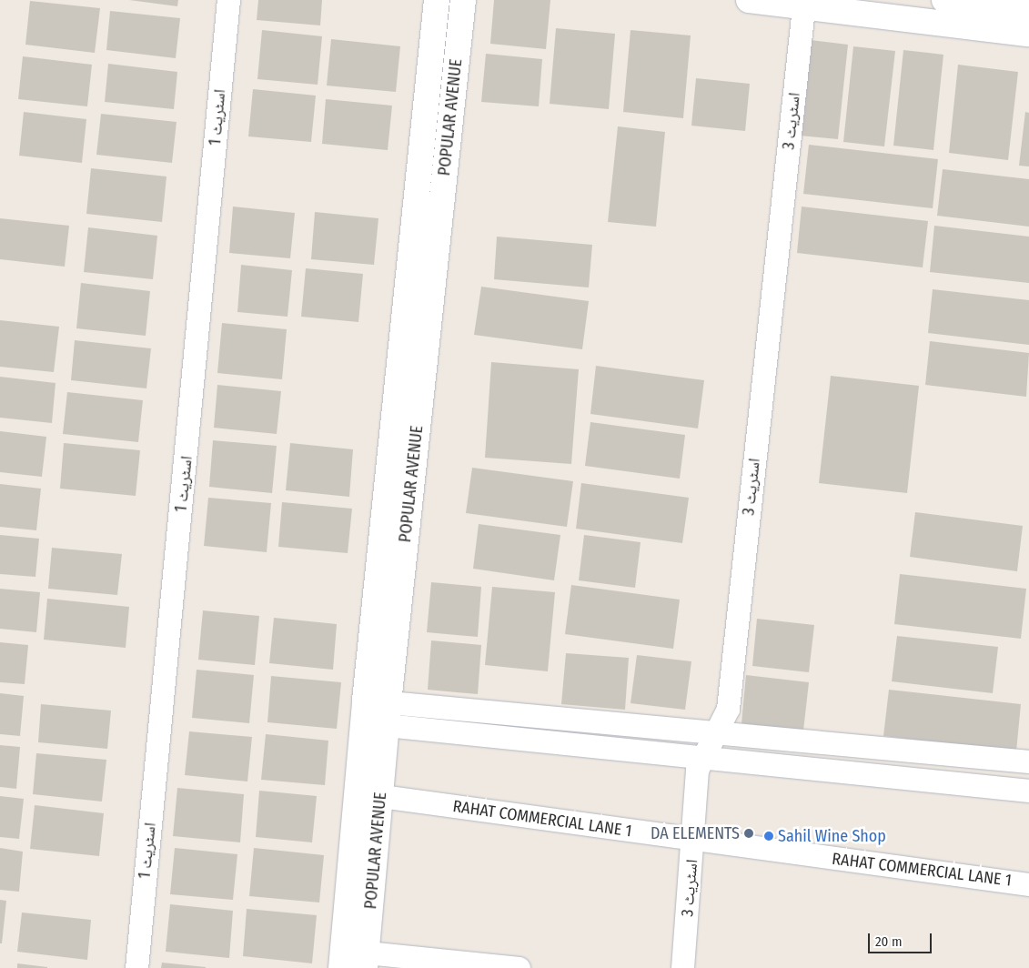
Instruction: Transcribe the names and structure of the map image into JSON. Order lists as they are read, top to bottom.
{
  "streets": {
    "street": [
      "اسٹریٹ 1",
      "POPULAR AVENUE",
      "اسٹریٹ 3",
      "RAHAT COMMERCIAL LANE 1"
    ]
  },
  "crossings": [
    ["POPULAR AVENUE", "RAHAT COMMERCIAL LANE 1"],
    ["اسٹریٹ 3", "RAHAT COMMERCIAL LANE 1"]
  ],
  "places": ["DA ELEMENTS", "Sahil Wine Shop"],
  "scale_bar": "20 m"
}
